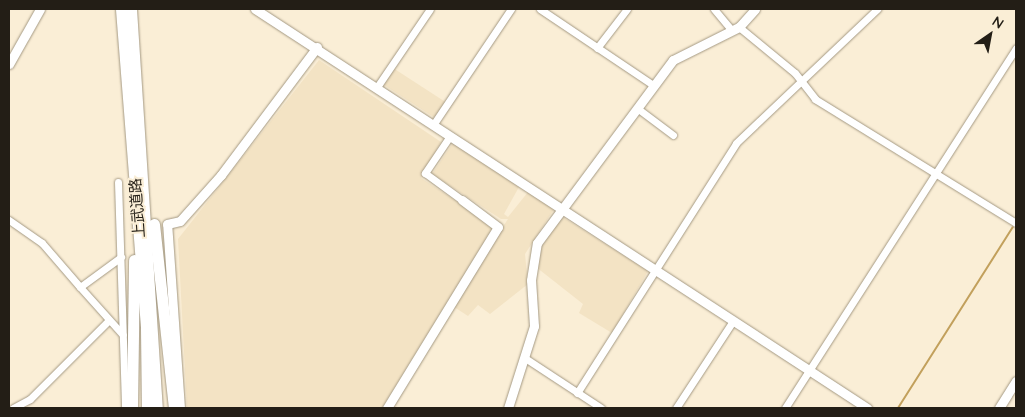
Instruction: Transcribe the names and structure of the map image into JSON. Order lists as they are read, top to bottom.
{
  "streets": {
    "highway": ["上武道路"]
  },
  "north": "top right"
}
